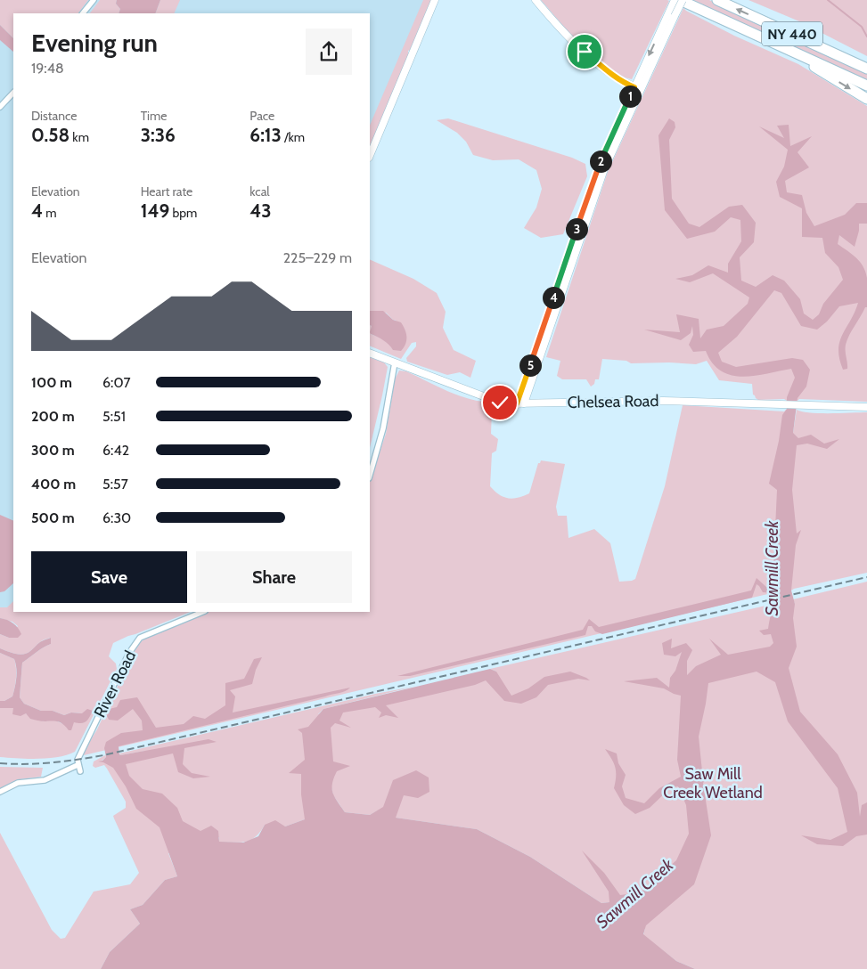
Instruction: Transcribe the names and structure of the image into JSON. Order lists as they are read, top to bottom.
{
  "streets": {
    "highway": ["NY 440"],
    "street": ["Chelsea Road", "River Road"]
  },
  "water": ["Sawmill Creek"],
  "parks": ["Saw Mill Creek Wetland"],
  "page": {
    "heading": ["Evening run", "19:48"],
    "pins": [
      "1",
      "2",
      "3",
      "4",
      "5"
    ],
    "stats": [
      ["Distance", "0.58 km"],
      ["Time", "3:36"],
      ["Pace", "6:13 /km"],
      ["Elevation", "4 m"],
      ["Heart rate", "149 bpm"],
      ["kcal", "43"]
    ],
    "chart": ["Elevation", "225–229 m"],
    "list": [
      {
        "name": "100 m",
        "note": "6:07"
      },
      {
        "name": "200 m",
        "note": "5:51"
      },
      {
        "name": "300 m",
        "note": "6:42"
      },
      {
        "name": "400 m",
        "note": "5:57"
      },
      {
        "name": "500 m",
        "note": "6:30"
      }
    ],
    "buttons": ["Save", "Share"]
  }
}
